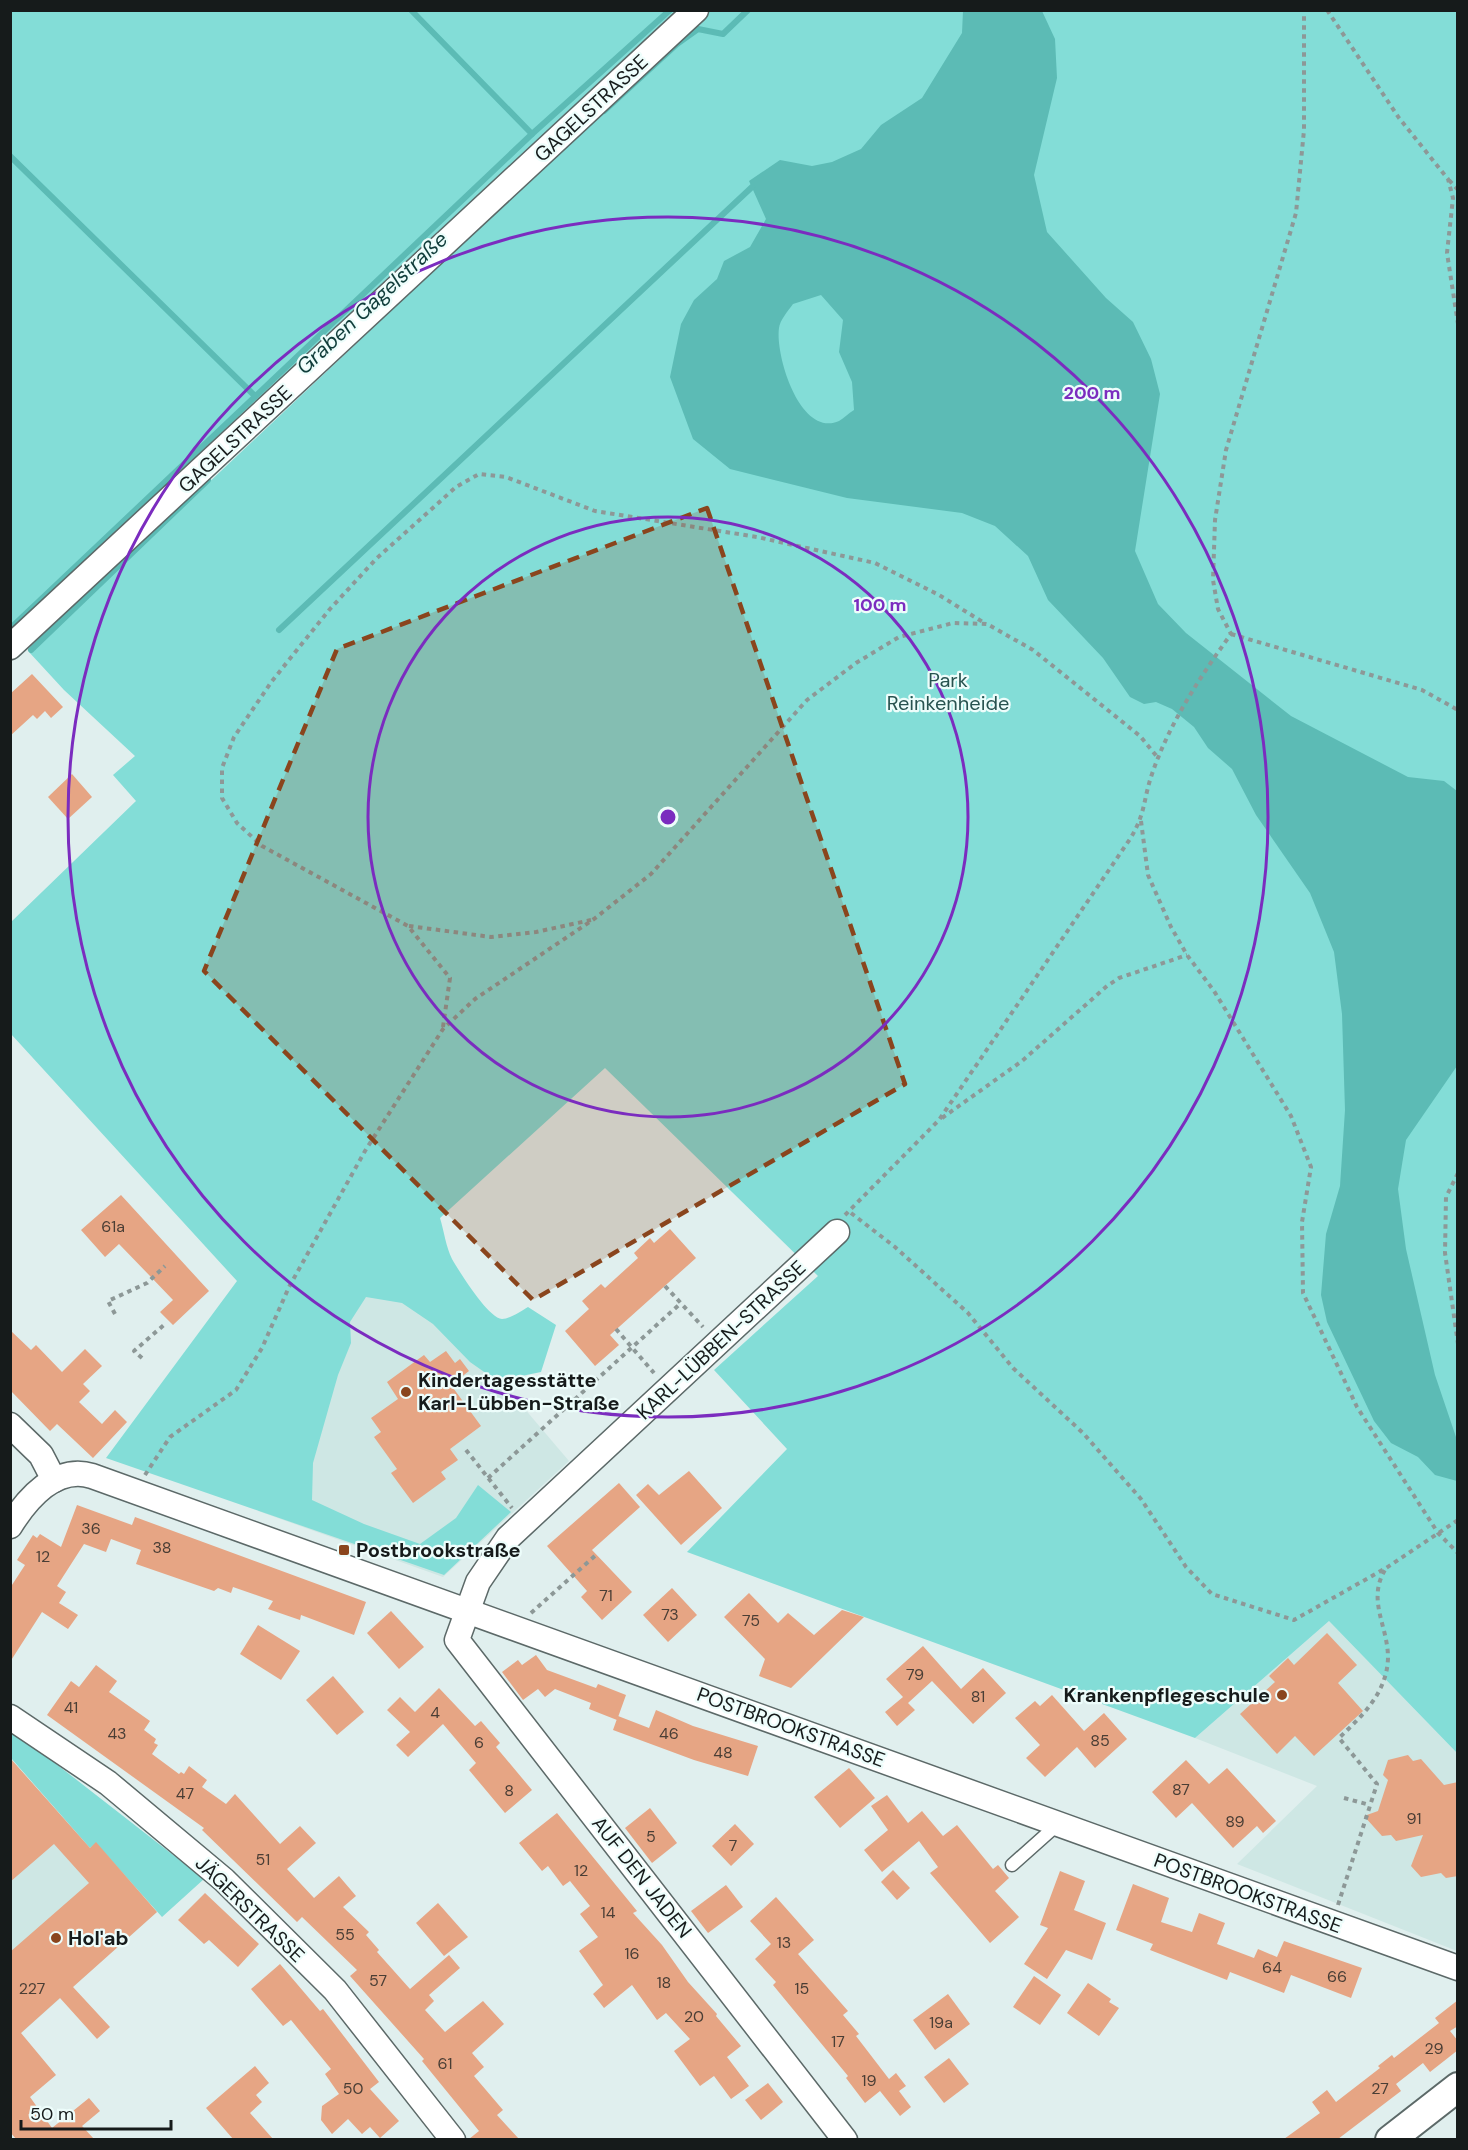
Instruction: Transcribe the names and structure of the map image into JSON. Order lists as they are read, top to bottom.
{
  "streets": {
    "street": [
      "GAGELSTRASSE",
      "KARL-LÜBBEN-STRASSE",
      "POSTBROOKSTRASSE",
      "AUF DEN JADEN",
      "JÄGERSTRASSE"
    ]
  },
  "crossings": [
    ["KARL-LÜBBEN-STRASSE", "POSTBROOKSTRASSE"],
    ["KARL-LÜBBEN-STRASSE", "AUF DEN JADEN"],
    ["POSTBROOKSTRASSE", "AUF DEN JADEN"]
  ],
  "water": ["Graben Gagelstraße"],
  "parks": ["Park Reinkenheide"],
  "places": {
    "other": ["Kindertagesstätte Karl-Lübben-Straße", "Krankenpflegeschule", "Hol'ab"],
    "transit": ["Postbrookstraße"]
  },
  "house_numbers": [
    "61a",
    "36",
    "38",
    "12",
    "71",
    "73",
    "75",
    "79",
    "81",
    "41",
    "4",
    "43",
    "46",
    "85",
    "6",
    "48",
    "87",
    "8",
    "47",
    "91",
    "89",
    "5",
    "7",
    "51",
    "12",
    "14",
    "55",
    "13",
    "16",
    "64",
    "66",
    "57",
    "18",
    "227",
    "15",
    "20",
    "19a",
    "17",
    "29",
    "61",
    "19",
    "50",
    "27"
  ],
  "scale_bar": "50 m",
  "rings": ["200 m", "100 m"]
}
